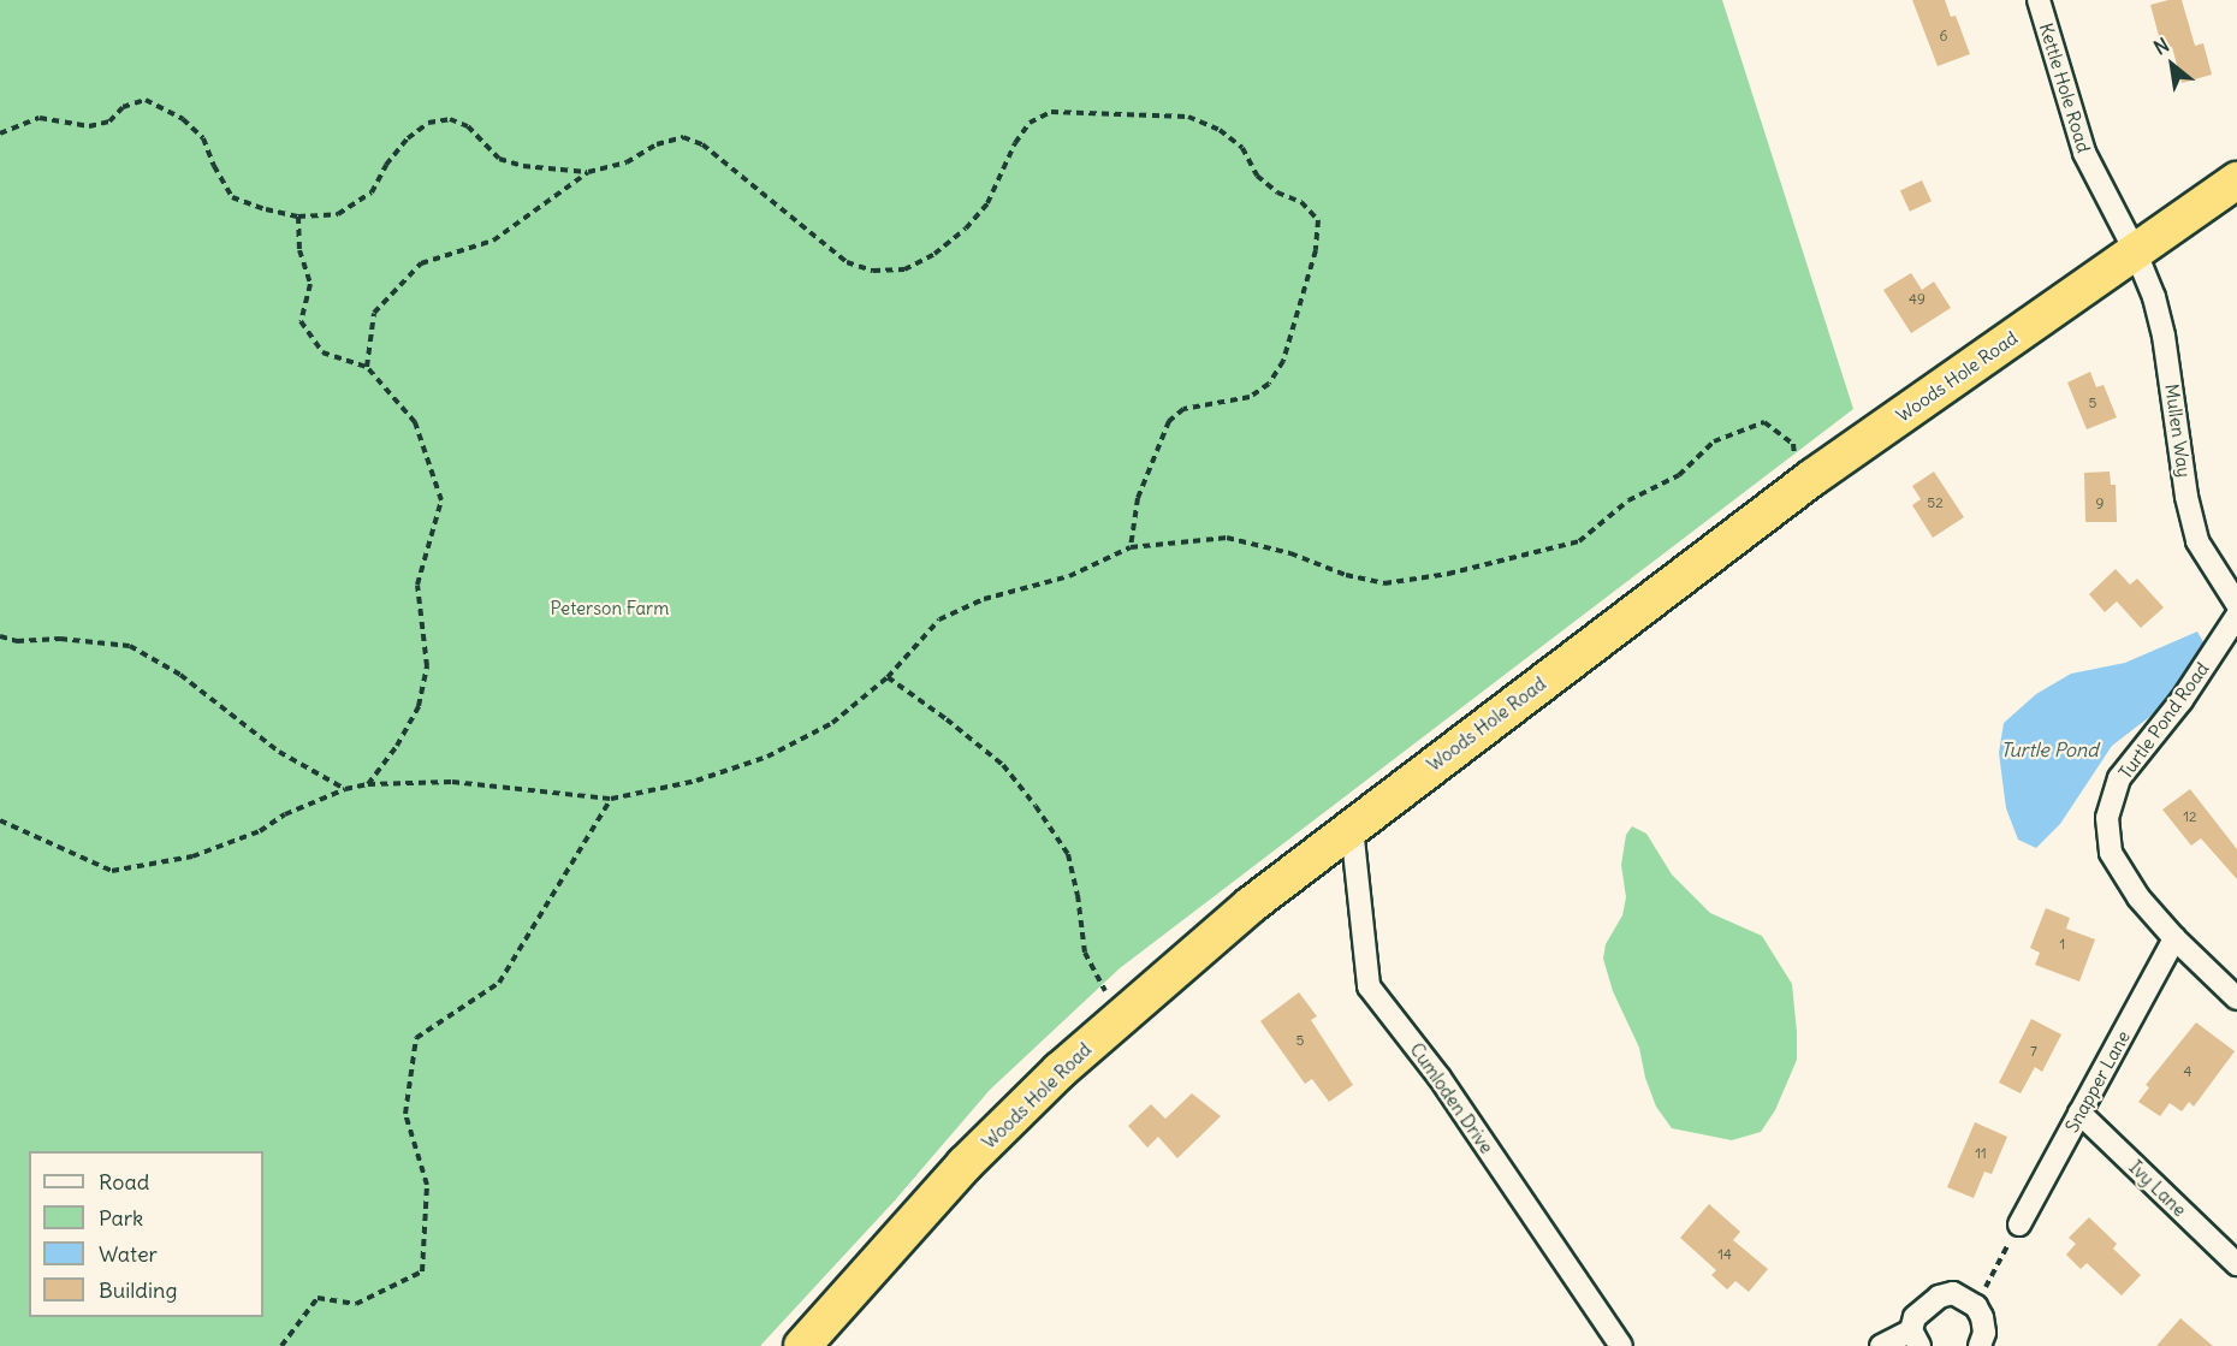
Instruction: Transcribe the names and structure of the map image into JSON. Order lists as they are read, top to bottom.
{
  "streets": {
    "highway": ["Woods Hole Road"],
    "street": [
      "Kettle Hole Road",
      "Mullen Way",
      "Turtle Pond Road",
      "Snapper Lane",
      "Cumloden Drive",
      "Ivy Lane"
    ]
  },
  "crossings": [
    ["Kettle Hole Road", "Woods Hole Road"],
    ["Kettle Hole Road", "Mullen Way"],
    ["Woods Hole Road", "Mullen Way"],
    ["Woods Hole Road", "Cumloden Drive"],
    ["Turtle Pond Road", "Snapper Lane"],
    ["Snapper Lane", "Ivy Lane"]
  ],
  "water": ["Turtle Pond"],
  "parks": ["Peterson Farm"],
  "house_numbers": [
    "6",
    "49",
    "5",
    "52",
    "9",
    "12",
    "1",
    "5",
    "7",
    "4",
    "11",
    "14"
  ],
  "legend": [
    "Road",
    "Park",
    "Water",
    "Building"
  ],
  "north": "top left"
}
